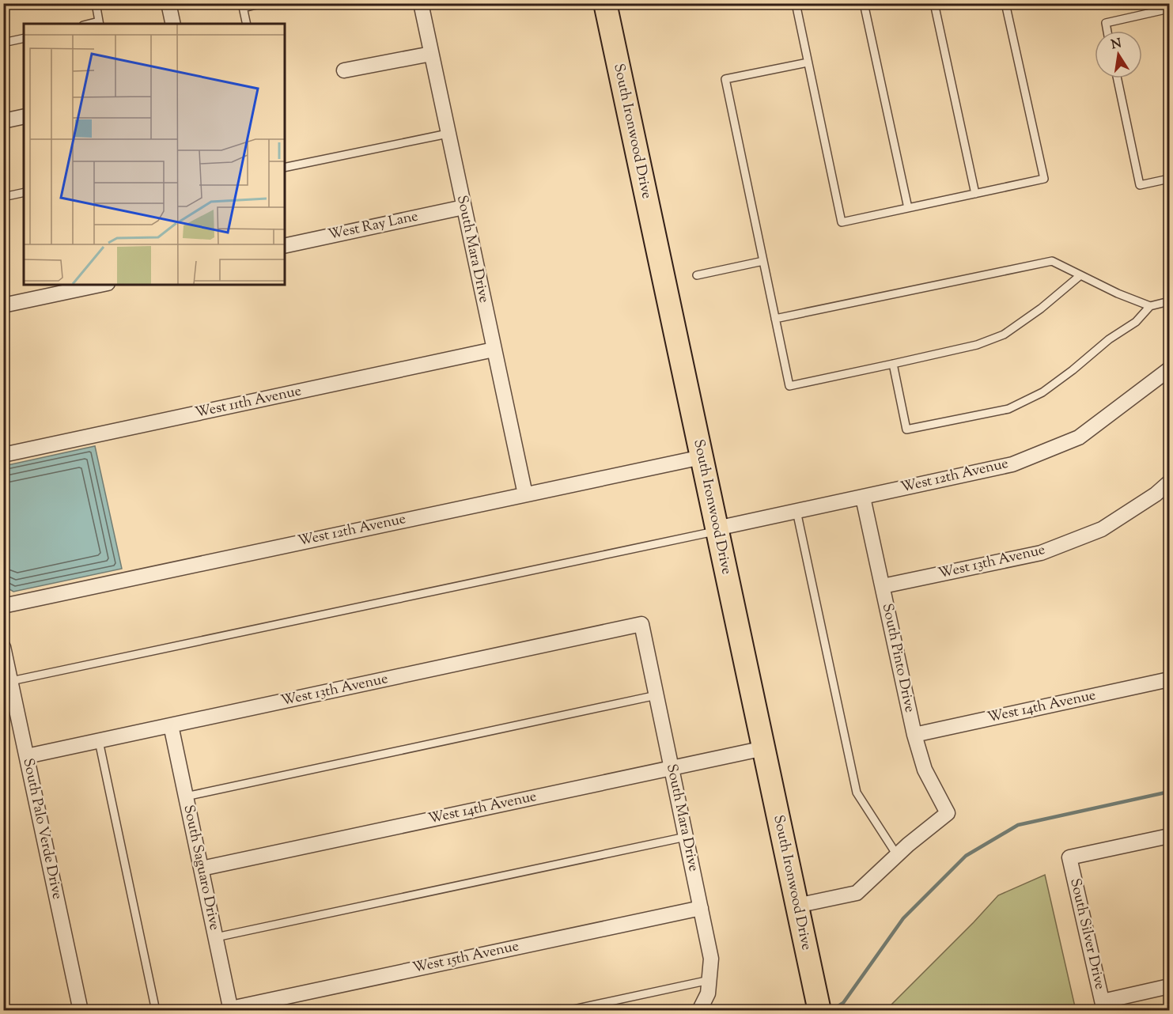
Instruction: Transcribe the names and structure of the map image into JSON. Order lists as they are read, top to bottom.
{
  "streets": {
    "main road": ["South Ironwood Drive"],
    "street": [
      "West Ray Lane",
      "South Mara Drive",
      "West 11th Avenue",
      "West 12th Avenue",
      "West 13th Avenue",
      "South Pinto Drive",
      "West 14th Avenue",
      "South Palo Verde Drive",
      "South Saguaro Drive",
      "South Silver Drive",
      "West 15th Avenue"
    ]
  },
  "crossings": [
    ["South Ironwood Drive", "West 12th Avenue"],
    ["South Ironwood Drive", "West 14th Avenue"],
    ["West Ray Lane", "South Mara Drive"],
    ["South Mara Drive", "West 11th Avenue"],
    ["South Mara Drive", "West 12th Avenue"],
    ["South Mara Drive", "West 13th Avenue"],
    ["South Mara Drive", "West 14th Avenue"],
    ["South Mara Drive", "West 15th Avenue"],
    ["West 12th Avenue", "South Pinto Drive"],
    ["West 13th Avenue", "South Pinto Drive"],
    ["West 13th Avenue", "South Palo Verde Drive"],
    ["West 13th Avenue", "South Saguaro Drive"],
    ["South Pinto Drive", "West 14th Avenue"],
    ["West 14th Avenue", "South Saguaro Drive"],
    ["South Saguaro Drive", "West 15th Avenue"]
  ],
  "north": "top"
}
